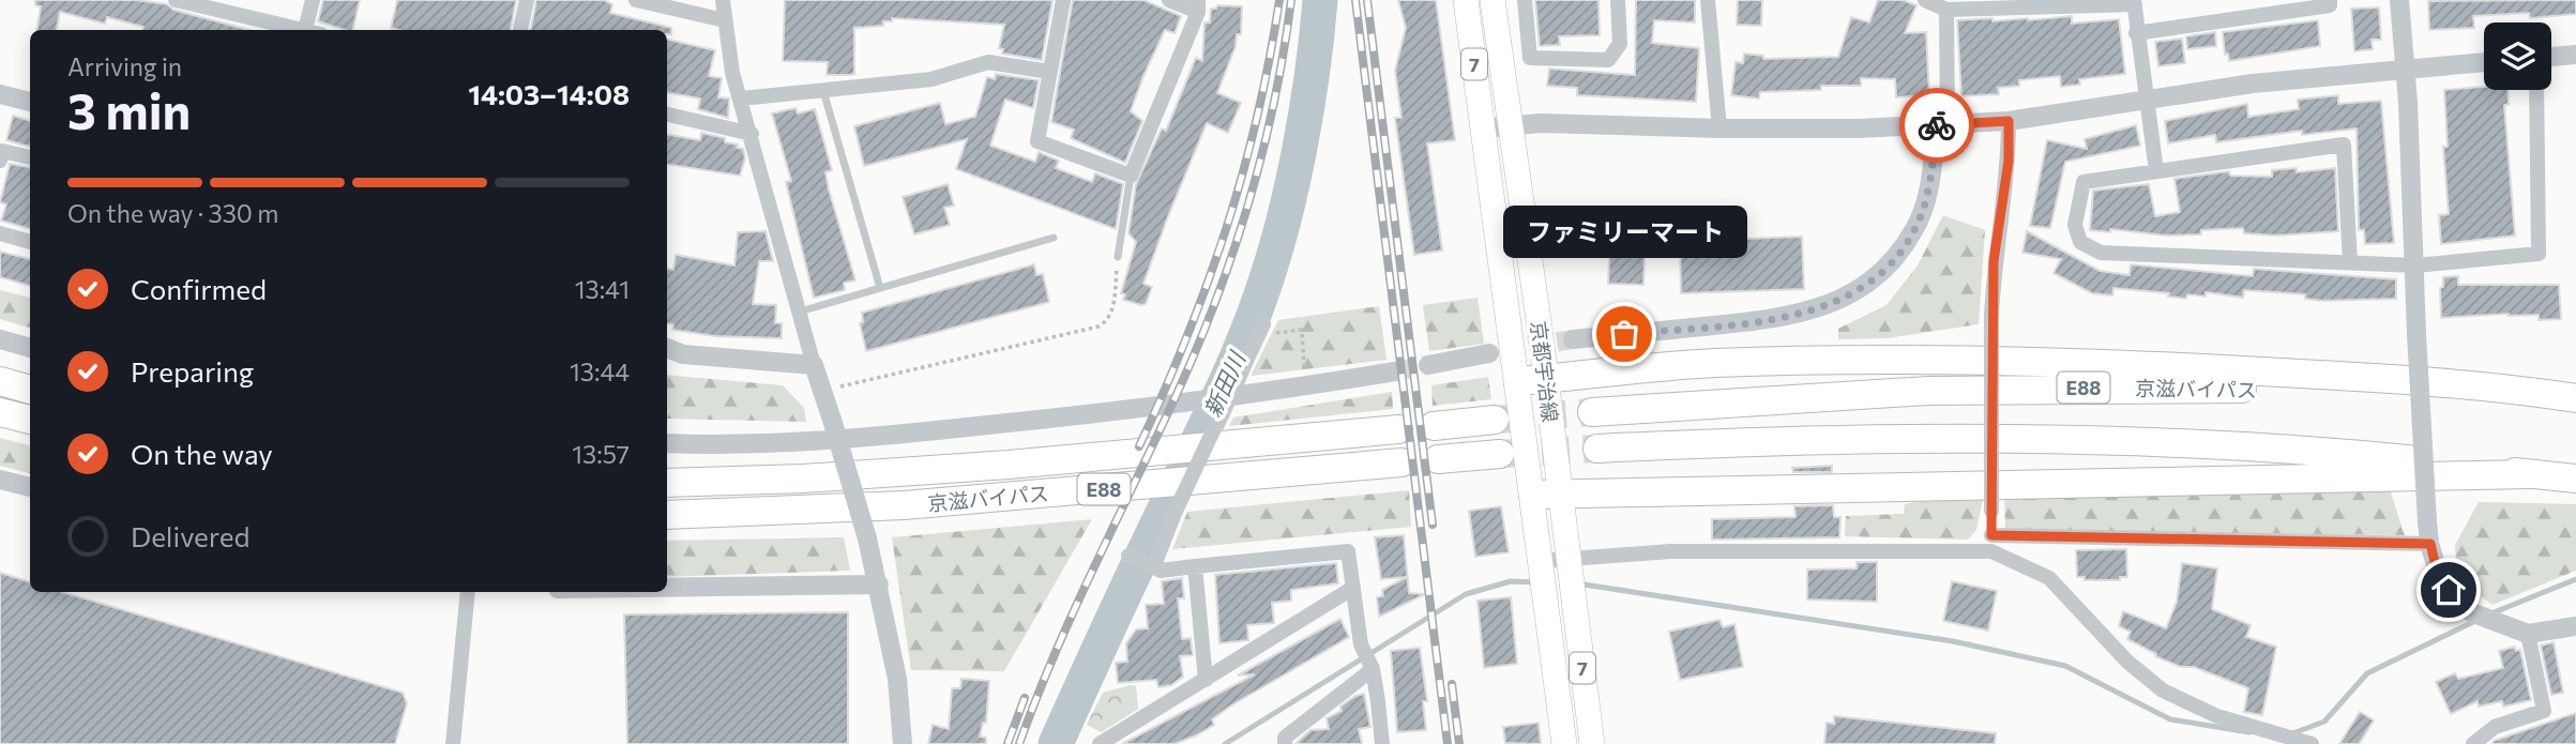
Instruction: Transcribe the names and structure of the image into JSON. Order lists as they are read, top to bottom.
{
  "streets": {
    "highway": ["E88", "京滋バイパス"],
    "main road": ["7", "京都宇治線"]
  },
  "water": ["新田川"],
  "places": ["ファミリーマート"],
  "page": {
    "heading": ["3 min", "Arriving in", "14:03–14:08"],
    "bar": "On the way · 330 m",
    "bubble": "ファミリーマート",
    "list": [
      ["Confirmed", "13:41"],
      ["Preparing", "13:44"],
      ["On the way", "13:57"],
      "Delivered"
    ]
  }
}
